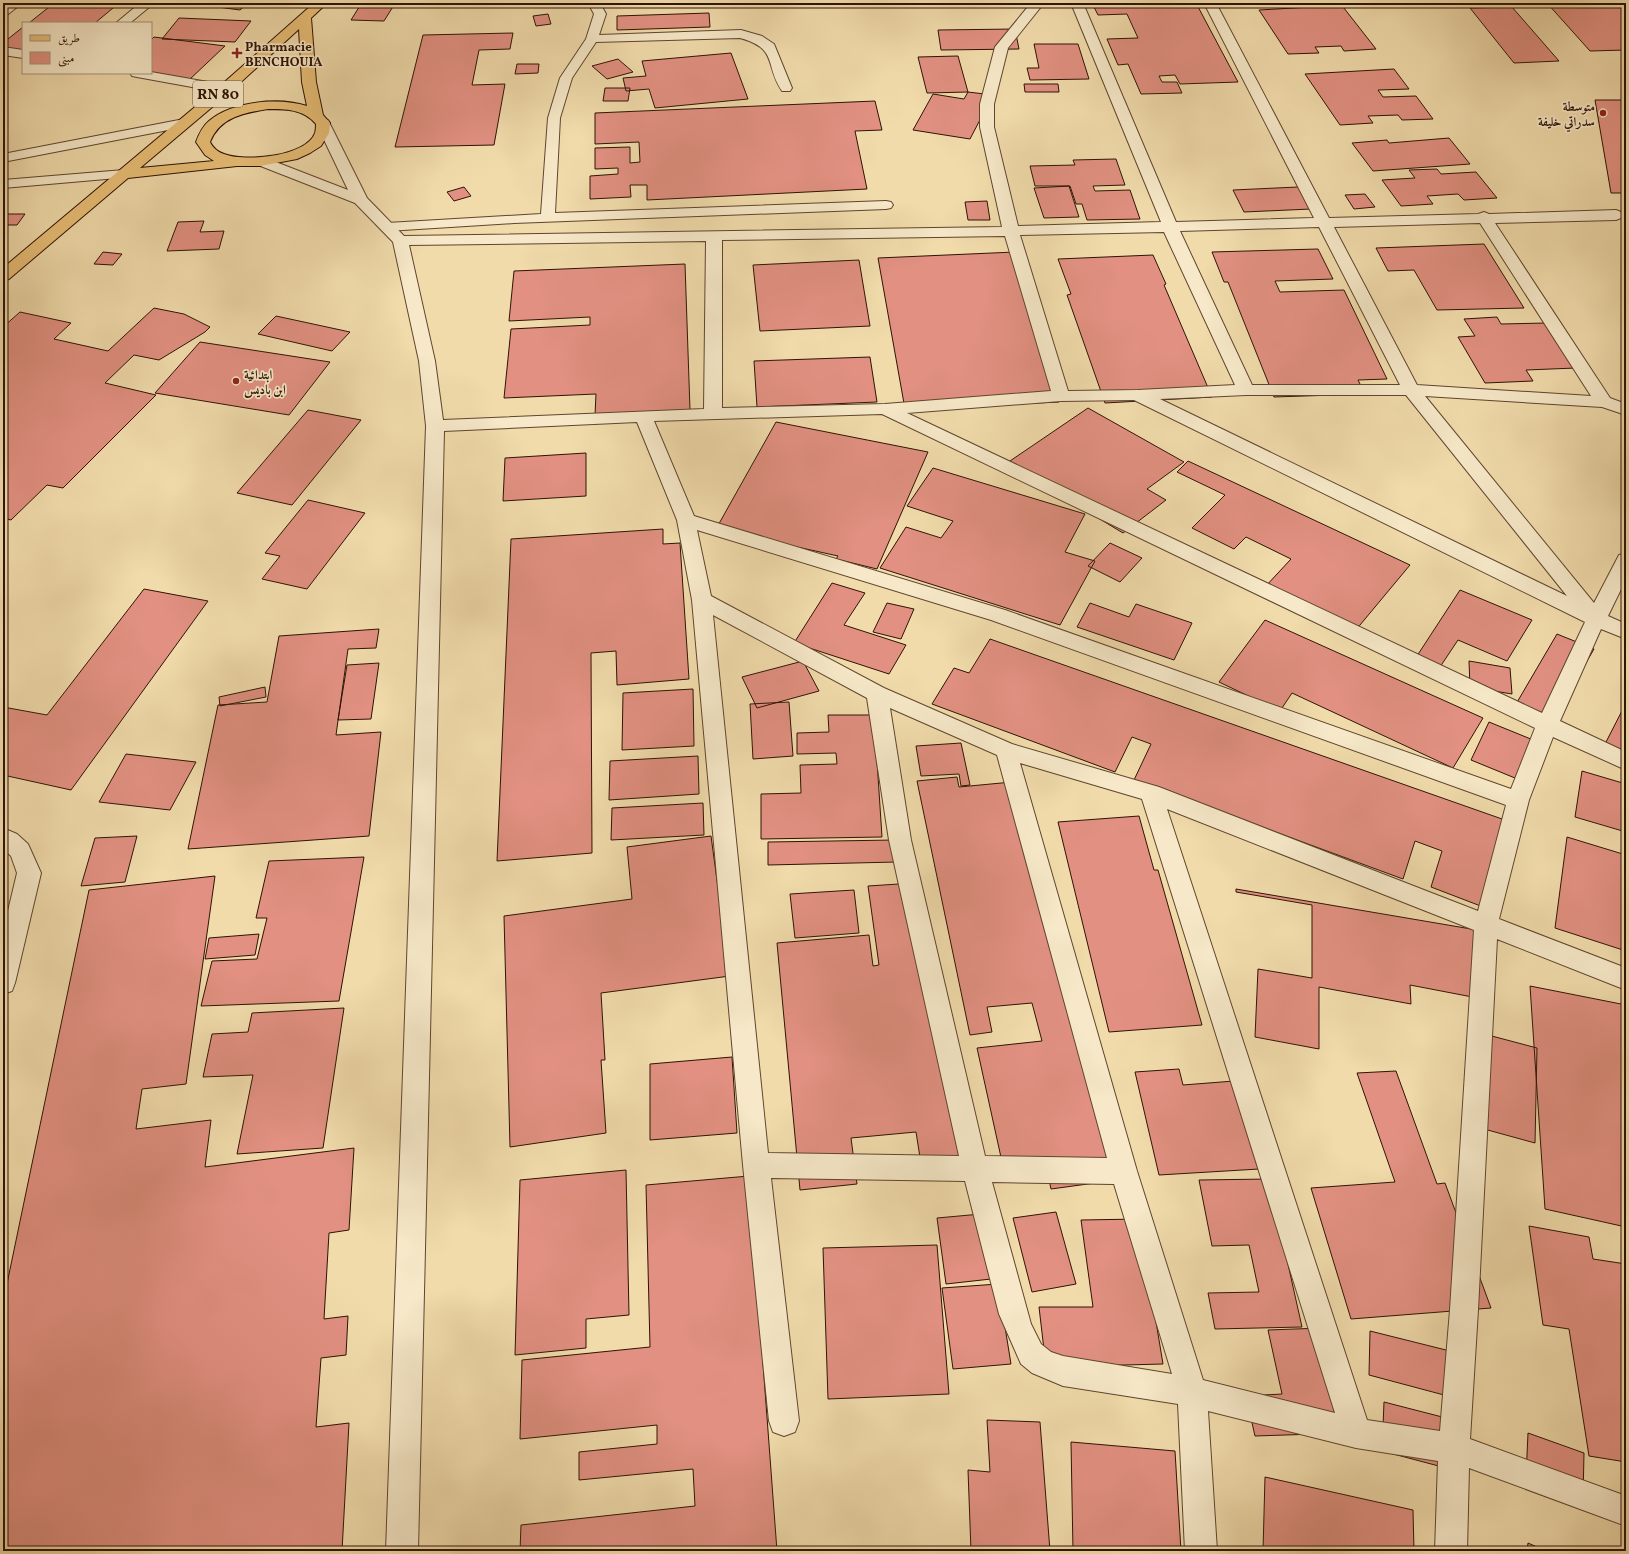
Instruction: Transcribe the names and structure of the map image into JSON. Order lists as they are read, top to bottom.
{
  "streets": {
    "main road": ["RN 80"]
  },
  "places": {
    "health": ["Pharmacie BENCHOUIA"],
    "other": ["متوسطة سدراتي خليفة", "ابتدائية ابن باديس"]
  },
  "legend": ["طريق", "مبنى"]
}
